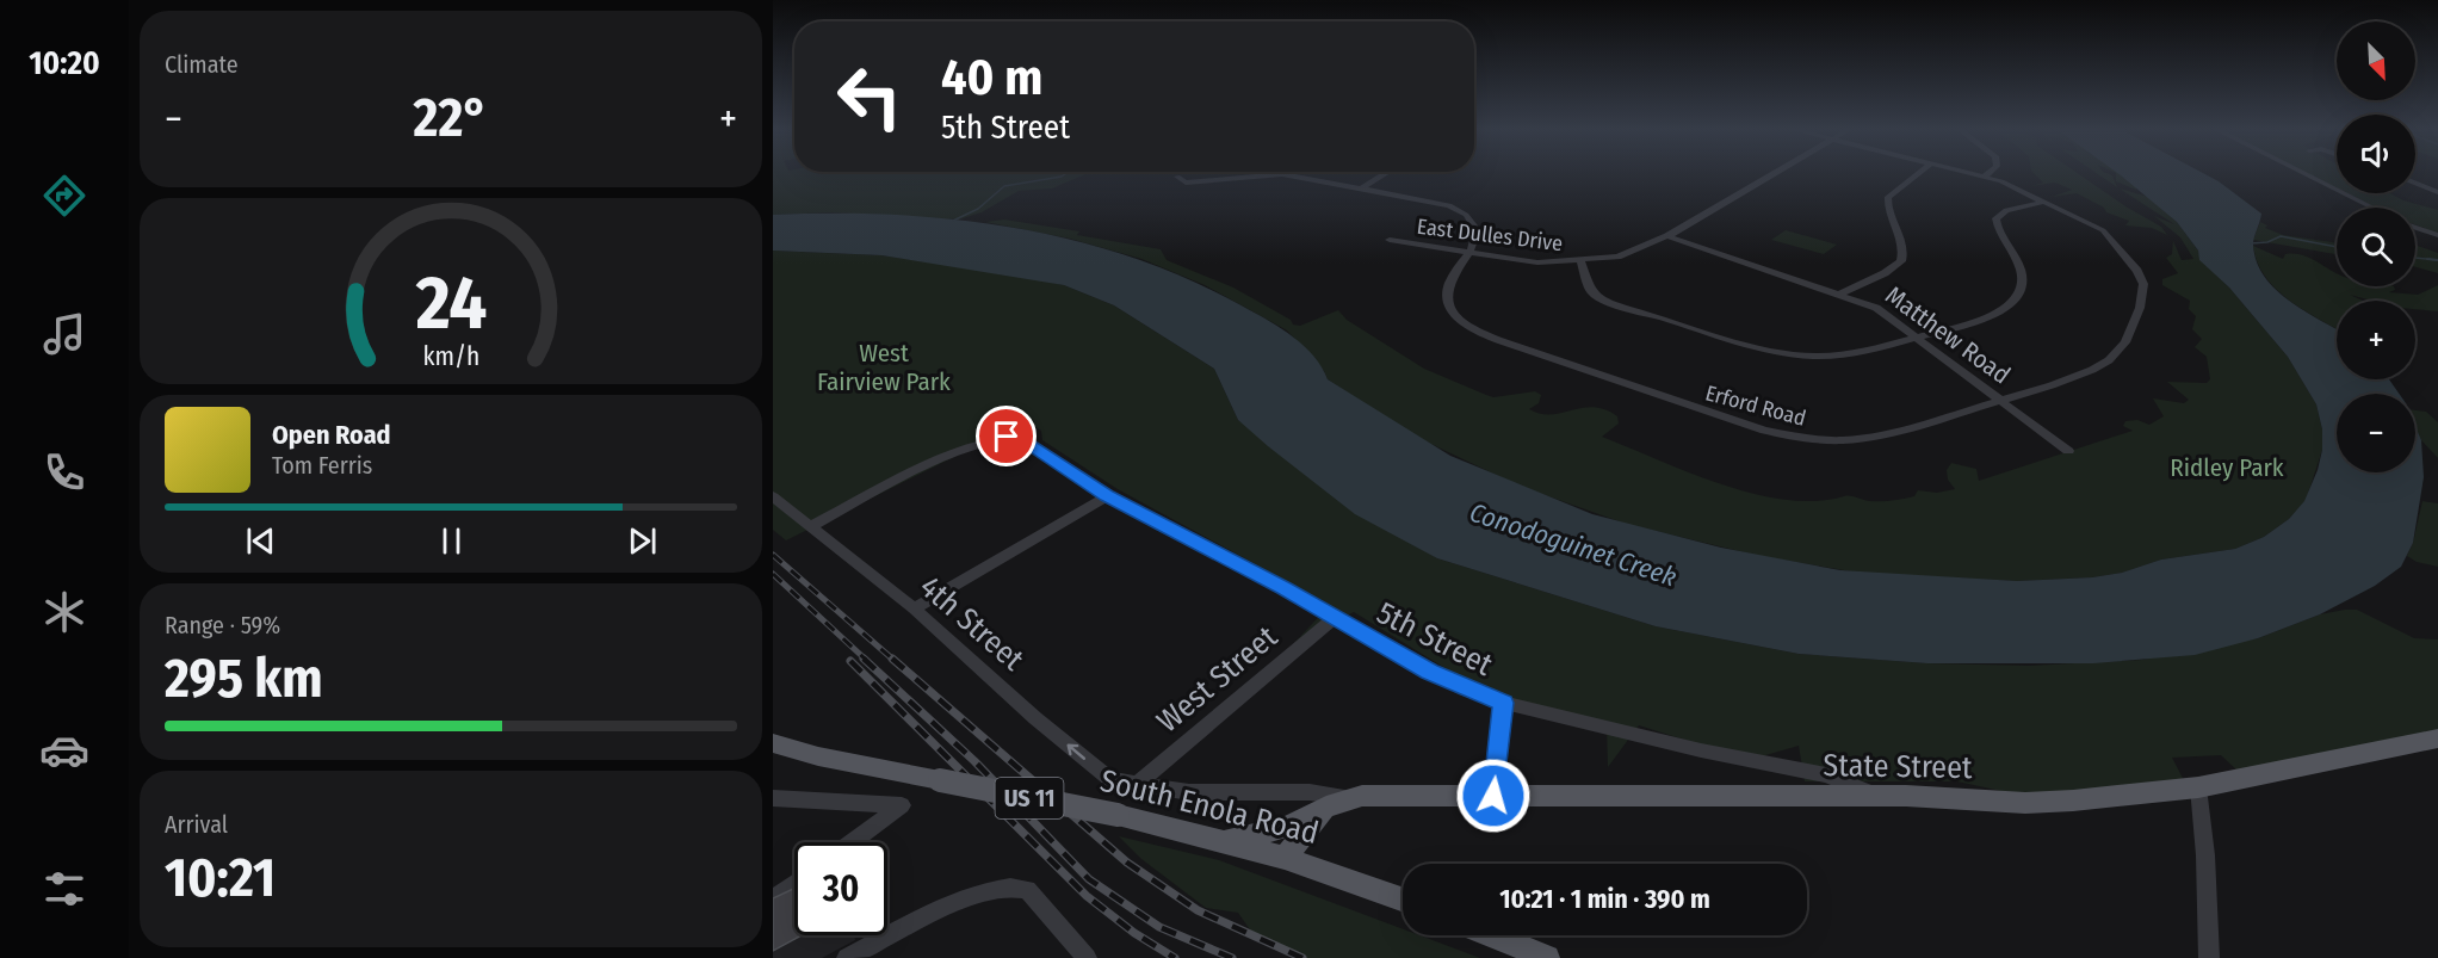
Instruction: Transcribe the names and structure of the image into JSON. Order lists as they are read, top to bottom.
{
  "streets": {
    "main road": ["State Street", "US 11", "South Enola Road"],
    "street": [
      "East Dulles Drive",
      "Matthew Road",
      "Erford Road",
      "4th Street",
      "5th Street",
      "West Street"
    ]
  },
  "crossings": [
    ["East Dulles Drive", "Matthew Road"],
    ["East Dulles Drive", "Erford Road"],
    ["Matthew Road", "Erford Road"],
    ["4th Street", "5th Street"],
    ["4th Street", "West Street"],
    ["4th Street", "State Street"],
    ["5th Street", "West Street"],
    ["5th Street", "State Street"],
    ["West Street", "State Street"],
    ["State Street", "South Enola Road"]
  ],
  "one_way": ["4th Street"],
  "water": ["Conodoguinet Creek"],
  "parks": ["West Fairview Park", "Ridley Park"],
  "north": "bottom right",
  "page": {
    "tabs": "10:20",
    "tile": [
      "Climate",
      ["Range · 59%", "295 km"],
      ["Arrival", "10:21"]
    ],
    "map_buttons": ["+", "−"],
    "turn": ["40 m", "5th Street"],
    "heat": ["−", "22°", "+"],
    "song": ["Open Road", "Tom Ferris"],
    "limit": "30",
    "trip": "10:21 · 1 min · 390 m",
    "gauge": ["24", "km/h"]
  }
}
